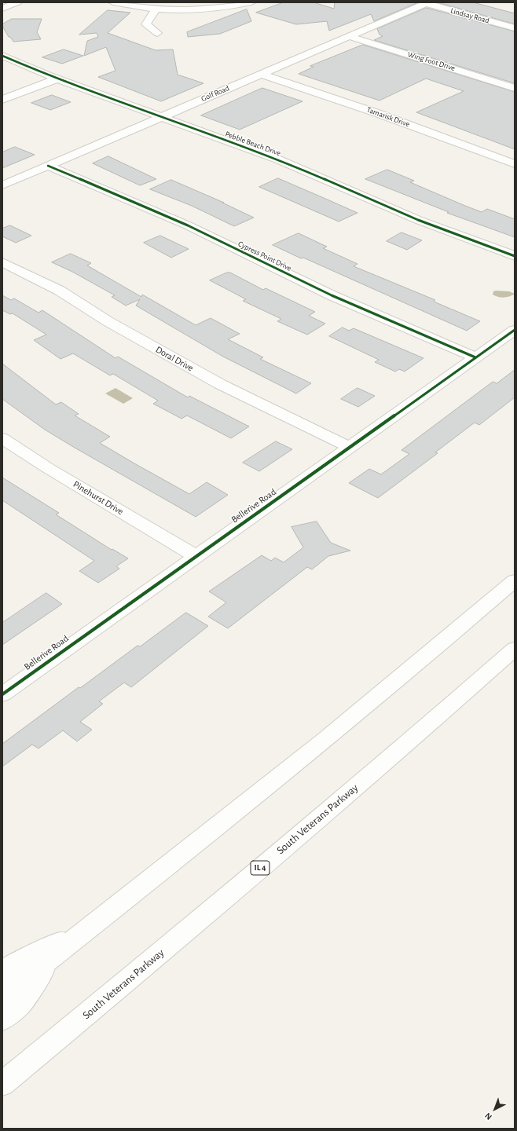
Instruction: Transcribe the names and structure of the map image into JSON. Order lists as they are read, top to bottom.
{
  "streets": {
    "main road": [
      "Lindsay Road",
      "Wing Foot Drive",
      "Golf Road",
      "Tamarisk Drive",
      "Pebble Beach Drive",
      "Cypress Point Drive",
      "Doral Drive",
      "Pinehurst Drive",
      "Bellerive Road",
      "South Veterans Parkway",
      "IL 4"
    ]
  },
  "crossings": [
    ["Lindsay Road", "Golf Road"],
    ["Wing Foot Drive", "Golf Road"],
    ["Golf Road", "Tamarisk Drive"],
    ["Golf Road", "Pebble Beach Drive"],
    ["Golf Road", "Cypress Point Drive"],
    ["Cypress Point Drive", "Bellerive Road"],
    ["Doral Drive", "Bellerive Road"],
    ["Pinehurst Drive", "Bellerive Road"]
  ],
  "north": "bottom left"
}
